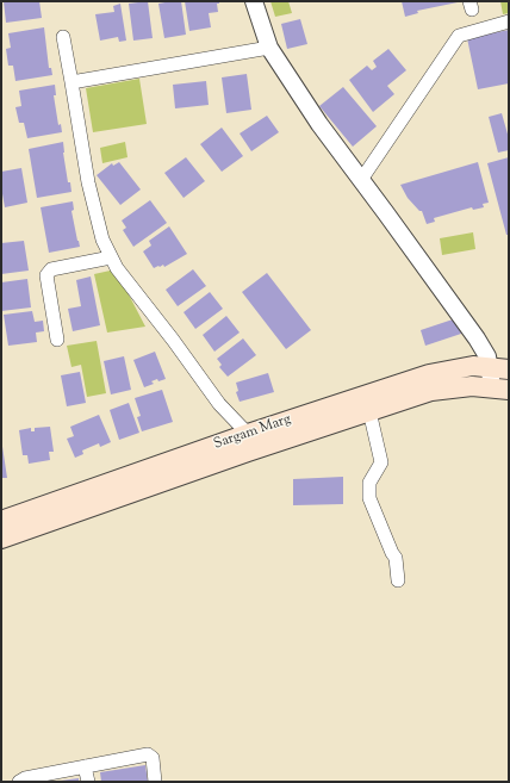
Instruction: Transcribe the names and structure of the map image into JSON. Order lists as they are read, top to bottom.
{
  "streets": {
    "main road": ["Sargam Marg"]
  }
}
